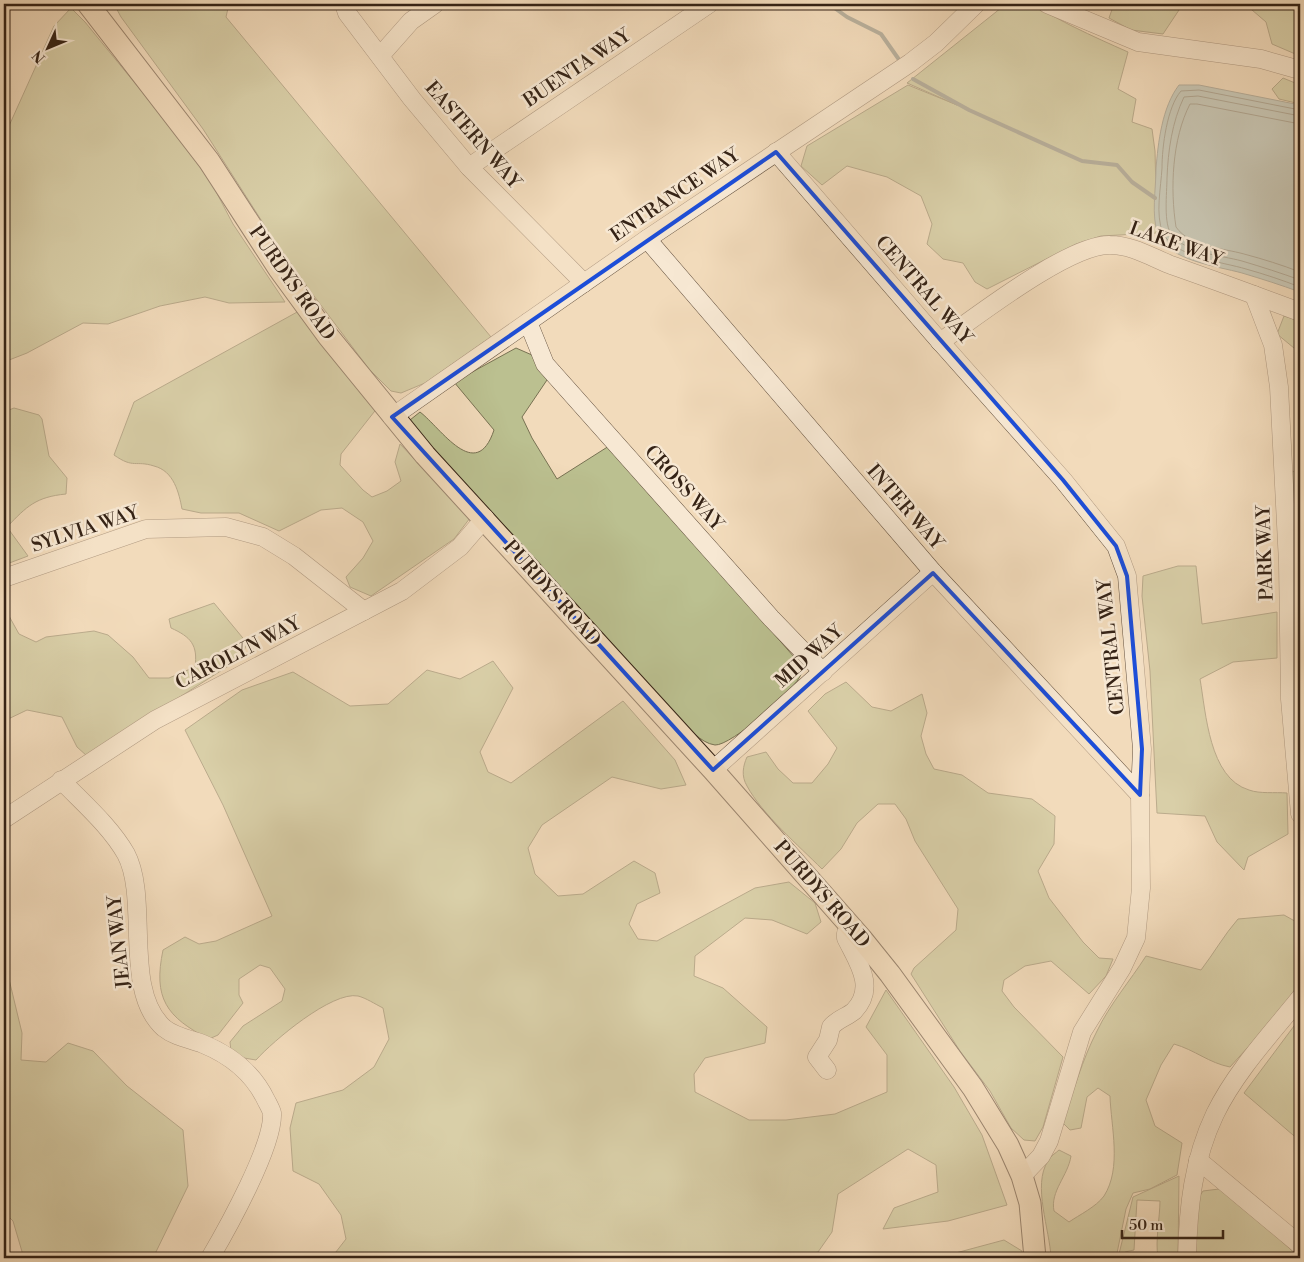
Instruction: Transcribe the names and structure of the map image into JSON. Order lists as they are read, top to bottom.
{
  "streets": {
    "main road": ["PURDYS ROAD"],
    "street": [
      "BUENTA WAY",
      "EASTERN WAY",
      "ENTRANCE WAY",
      "LAKE WAY",
      "CENTRAL WAY",
      "CROSS WAY",
      "INTER WAY",
      "SYLVIA WAY",
      "PARK WAY",
      "CAROLYN WAY",
      "MID WAY",
      "JEAN WAY"
    ]
  },
  "crossings": [
    ["BUENTA WAY", "EASTERN WAY"],
    ["EASTERN WAY", "ENTRANCE WAY"],
    ["ENTRANCE WAY", "PURDYS ROAD"],
    ["ENTRANCE WAY", "CENTRAL WAY"],
    ["ENTRANCE WAY", "CROSS WAY"],
    ["ENTRANCE WAY", "INTER WAY"],
    ["LAKE WAY", "CENTRAL WAY"],
    ["LAKE WAY", "PARK WAY"],
    ["PURDYS ROAD", "CENTRAL WAY"],
    ["PURDYS ROAD", "CAROLYN WAY"],
    ["PURDYS ROAD", "MID WAY"],
    ["CENTRAL WAY", "INTER WAY"],
    ["CROSS WAY", "MID WAY"],
    ["INTER WAY", "MID WAY"],
    ["SYLVIA WAY", "CAROLYN WAY"],
    ["CAROLYN WAY", "JEAN WAY"]
  ],
  "scale_bar": "50 m",
  "north": "bottom left"
}
